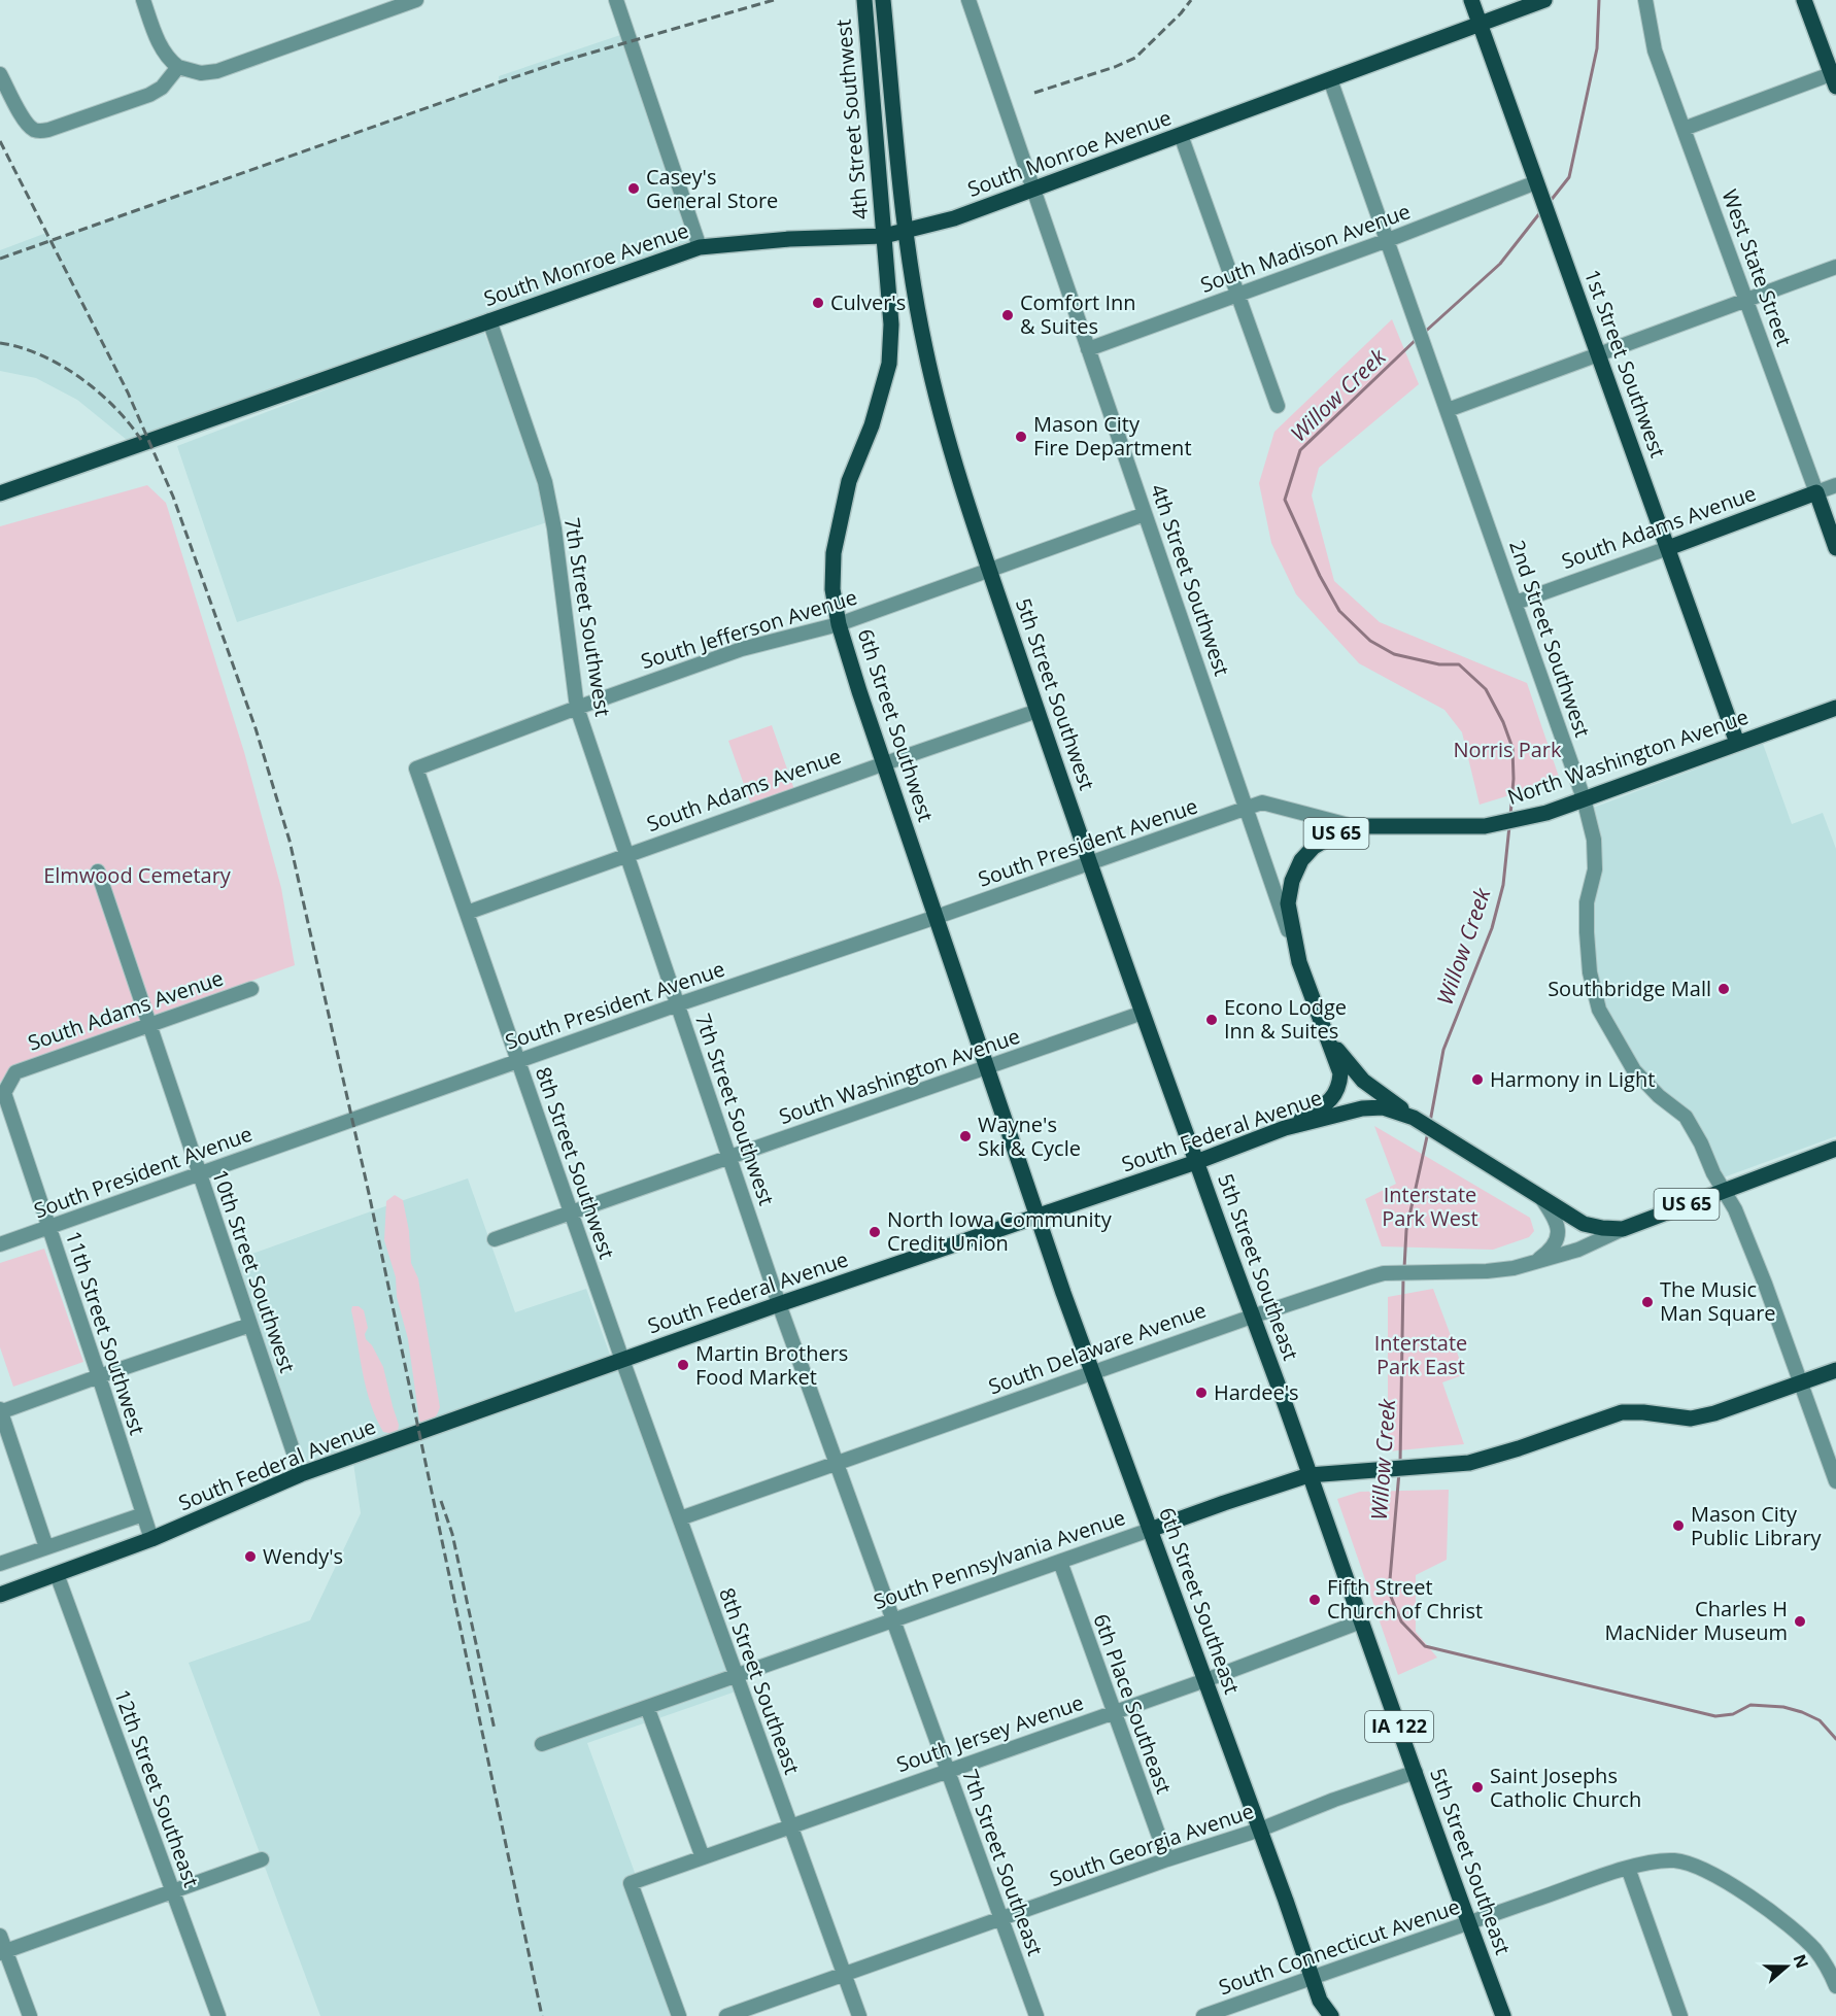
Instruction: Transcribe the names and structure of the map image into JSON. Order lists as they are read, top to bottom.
{
  "streets": {
    "main road": [
      "4th Street Southwest",
      "South Monroe Avenue",
      "West State Street",
      "1st Street Southwest",
      "South Adams Avenue",
      "5th Street Southwest",
      "6th Street Southwest",
      "North Washington Avenue",
      "US 65",
      "South Federal Avenue",
      "5th Street Southeast",
      "South Delaware Avenue",
      "South Pennsylvania Avenue",
      "6th Street Southeast",
      "IA 122"
    ],
    "street": [
      "South Madison Avenue",
      "7th Street Southwest",
      "South Jefferson Avenue",
      "2nd Street Southwest",
      "South President Avenue",
      "South Washington Avenue",
      "8th Street Southwest",
      "10th Street Southwest",
      "11th Street Southwest",
      "8th Street Southeast",
      "6th Place Southeast",
      "South Jersey Avenue",
      "12th Street Southeast",
      "South Georgia Avenue",
      "7th Street Southeast",
      "South Connecticut Avenue"
    ]
  },
  "crossings": [
    ["4th Street Southwest", "South Monroe Avenue"],
    ["4th Street Southwest", "South Madison Avenue"],
    ["4th Street Southwest", "South Jefferson Avenue"],
    ["4th Street Southwest", "5th Street Southwest"],
    ["4th Street Southwest", "6th Street Southwest"],
    ["4th Street Southwest", "North Washington Avenue"],
    ["4th Street Southwest", "South President Avenue"],
    ["South Monroe Avenue", "1st Street Southwest"],
    ["South Monroe Avenue", "7th Street Southwest"],
    ["South Monroe Avenue", "2nd Street Southwest"],
    ["South Monroe Avenue", "5th Street Southwest"],
    ["South Monroe Avenue", "6th Street Southwest"],
    ["South Madison Avenue", "1st Street Southwest"],
    ["South Madison Avenue", "2nd Street Southwest"],
    ["West State Street", "South Adams Avenue"],
    ["1st Street Southwest", "South Adams Avenue"],
    ["1st Street Southwest", "North Washington Avenue"],
    ["South Adams Avenue", "7th Street Southwest"],
    ["South Adams Avenue", "2nd Street Southwest"],
    ["South Adams Avenue", "5th Street Southwest"],
    ["South Adams Avenue", "6th Street Southwest"],
    ["South Adams Avenue", "8th Street Southwest"],
    ["South Adams Avenue", "10th Street Southwest"],
    ["South Adams Avenue", "11th Street Southwest"],
    ["7th Street Southwest", "South Jefferson Avenue"],
    ["7th Street Southwest", "South President Avenue"],
    ["7th Street Southwest", "South Washington Avenue"],
    ["7th Street Southwest", "South Federal Avenue"],
    ["7th Street Southwest", "7th Street Southeast"],
    ["South Jefferson Avenue", "5th Street Southwest"],
    ["South Jefferson Avenue", "6th Street Southwest"],
    ["South Jefferson Avenue", "8th Street Southwest"],
    ["2nd Street Southwest", "North Washington Avenue"],
    ["2nd Street Southwest", "South Delaware Avenue"],
    ["2nd Street Southwest", "South Pennsylvania Avenue"],
    ["5th Street Southwest", "South President Avenue"],
    ["5th Street Southwest", "South Washington Avenue"],
    ["5th Street Southwest", "South Federal Avenue"],
    ["5th Street Southwest", "5th Street Southeast"],
    ["6th Street Southwest", "South President Avenue"],
    ["6th Street Southwest", "South Washington Avenue"],
    ["6th Street Southwest", "South Federal Avenue"],
    ["6th Street Southwest", "6th Street Southeast"],
    ["North Washington Avenue", "South Federal Avenue"],
    ["South President Avenue", "8th Street Southwest"],
    ["South President Avenue", "10th Street Southwest"],
    ["South President Avenue", "11th Street Southwest"],
    ["South Washington Avenue", "8th Street Southwest"],
    ["South Federal Avenue", "8th Street Southwest"],
    ["South Federal Avenue", "5th Street Southeast"],
    ["South Federal Avenue", "10th Street Southwest"],
    ["South Federal Avenue", "11th Street Southwest"],
    ["South Federal Avenue", "South Delaware Avenue"],
    ["South Federal Avenue", "6th Street Southeast"],
    ["South Federal Avenue", "8th Street Southeast"],
    ["South Federal Avenue", "12th Street Southeast"],
    ["South Federal Avenue", "7th Street Southeast"],
    ["8th Street Southwest", "8th Street Southeast"],
    ["5th Street Southeast", "South Delaware Avenue"],
    ["5th Street Southeast", "South Pennsylvania Avenue"],
    ["5th Street Southeast", "South Jersey Avenue"],
    ["5th Street Southeast", "South Georgia Avenue"],
    ["5th Street Southeast", "South Connecticut Avenue"],
    ["South Delaware Avenue", "6th Street Southeast"],
    ["South Delaware Avenue", "8th Street Southeast"],
    ["South Delaware Avenue", "7th Street Southeast"],
    ["South Pennsylvania Avenue", "6th Street Southeast"],
    ["South Pennsylvania Avenue", "8th Street Southeast"],
    ["South Pennsylvania Avenue", "6th Place Southeast"],
    ["South Pennsylvania Avenue", "7th Street Southeast"],
    ["6th Street Southeast", "South Jersey Avenue"],
    ["6th Street Southeast", "South Georgia Avenue"],
    ["6th Street Southeast", "South Connecticut Avenue"],
    ["8th Street Southeast", "South Jersey Avenue"],
    ["8th Street Southeast", "South Georgia Avenue"],
    ["6th Place Southeast", "South Jersey Avenue"],
    ["6th Place Southeast", "South Georgia Avenue"],
    ["South Jersey Avenue", "7th Street Southeast"],
    ["South Georgia Avenue", "7th Street Southeast"]
  ],
  "water": ["Willow Creek"],
  "parks": [
    "Norris Park",
    "Elmwood Cemetary",
    "Interstate Park West",
    "Interstate Park East"
  ],
  "places": [
    "Casey's General Store",
    "Culver's",
    "Comfort Inn & Suites",
    "Mason City Fire Department",
    "Southbridge Mall",
    "Econo Lodge Inn & Suites",
    "Harmony in Light",
    "Wayne's Ski & Cycle",
    "North Iowa Community Credit Union",
    "The Music Man Square",
    "Martin Brothers Food Market",
    "Hardee's",
    "Mason City Public Library",
    "Wendy's",
    "Fifth Street Church of Christ",
    "Charles H MacNider Museum",
    "Saint Josephs Catholic Church"
  ],
  "north": "right"
}
